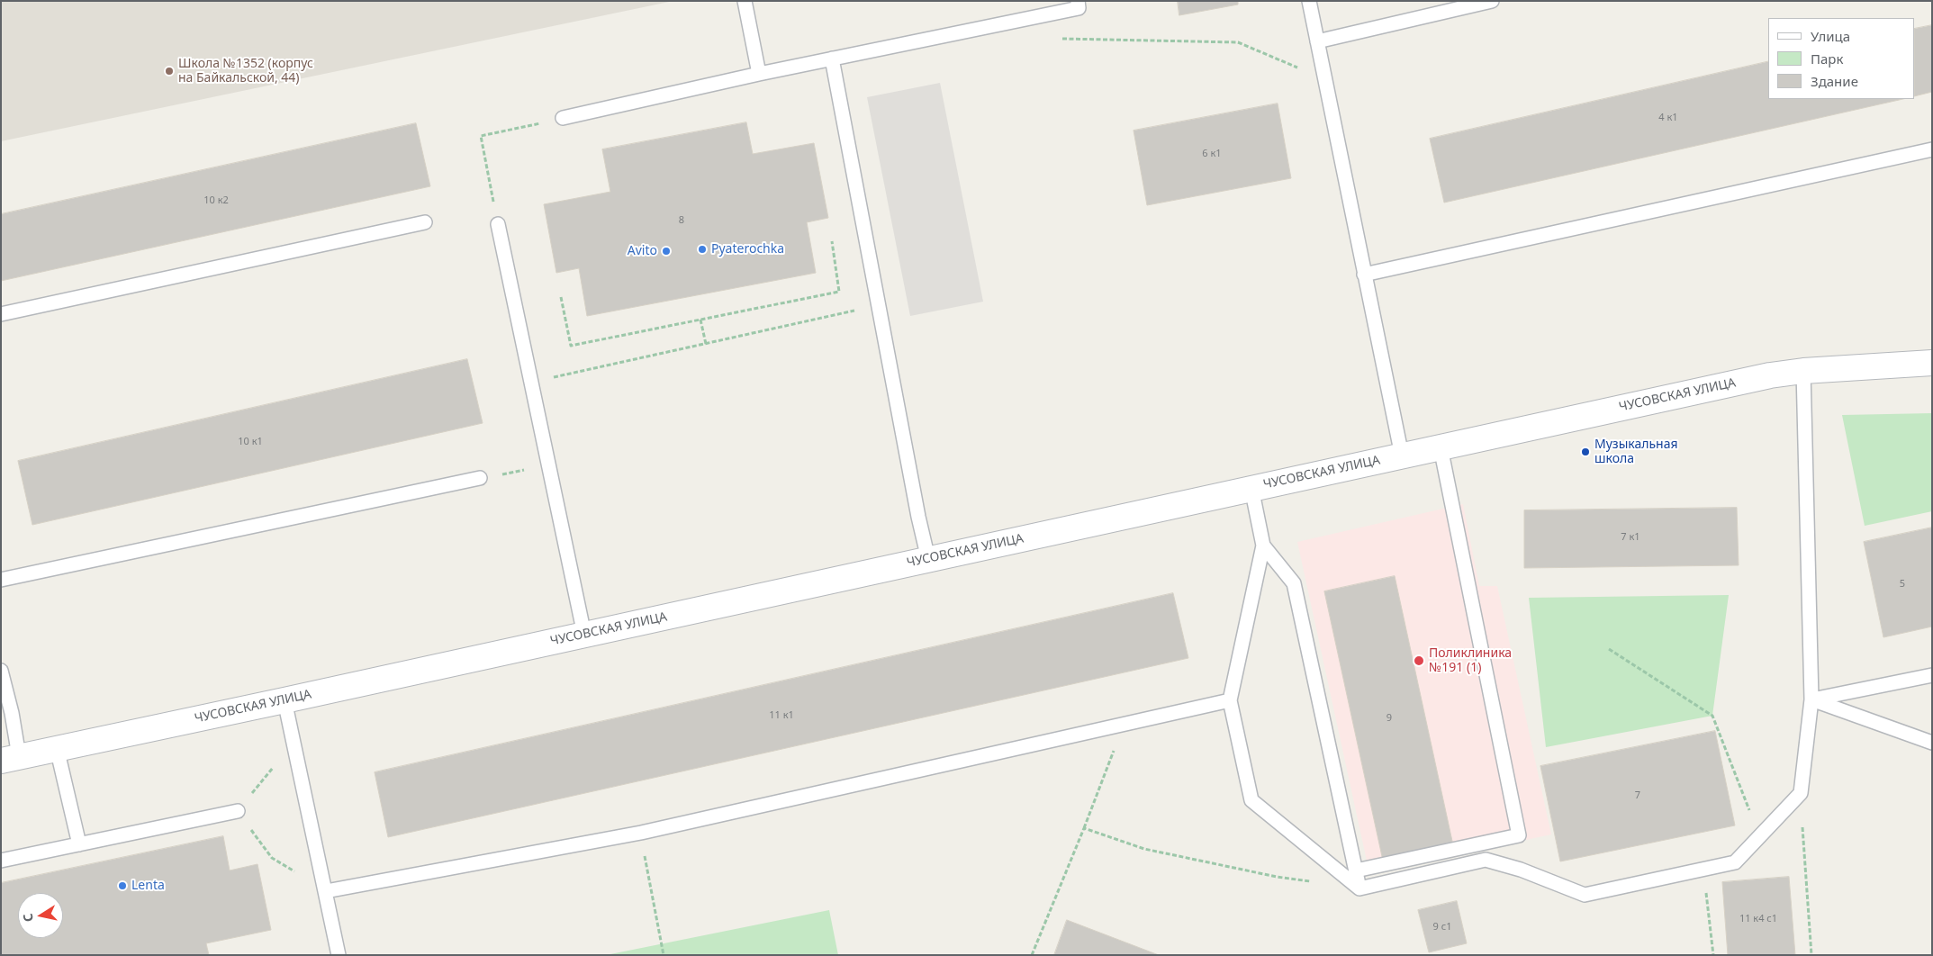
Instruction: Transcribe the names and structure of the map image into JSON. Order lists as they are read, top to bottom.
{
  "streets": {
    "street": ["ЧУСОВСКАЯ УЛИЦА"]
  },
  "places": [
    "Школа №1352 (корпус на Байкальской, 44)",
    "Pyaterochka",
    "Avito",
    "Музыкальная школа",
    "Поликлиника №191 (1)",
    "Lenta"
  ],
  "house_numbers": [
    "4 к1",
    "6 к1",
    "10 к2",
    "8",
    "10 к1",
    "7 к1",
    "5",
    "11 к1",
    "9",
    "7",
    "11 к4 с1",
    "9 с1"
  ],
  "legend": ["Улица", "Парк", "Здание"],
  "north": "left"
}
